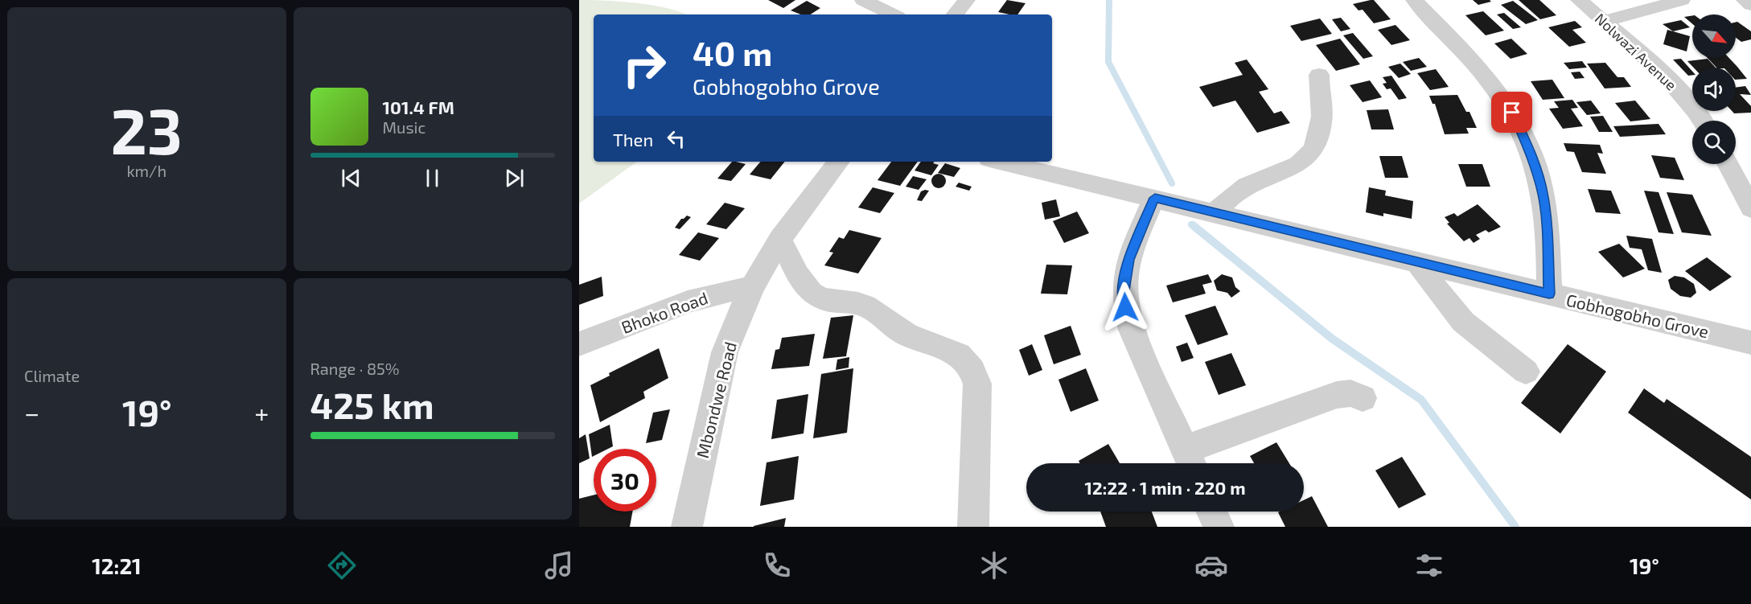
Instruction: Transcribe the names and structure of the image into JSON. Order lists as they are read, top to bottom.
{
  "streets": {
    "street": [
      "Nolwazi Avenue",
      "Bhoko Road",
      "Gobhogobho Grove",
      "Mbondwe Road"
    ]
  },
  "crossings": [
    ["Bhoko Road", "Mbondwe Road"]
  ],
  "north": "bottom right",
  "page": {
    "tile": [
      ["23", "km/h"],
      "Climate",
      ["Range · 85%", "425 km"]
    ],
    "turn": ["40 m", "Gobhogobho Grove"],
    "song": ["101.4 FM", "Music"],
    "then": "Then",
    "heat": ["−", "19°", "+"],
    "limit": "30",
    "trip": "12:22 · 1 min · 220 m",
    "tabs": ["12:21", "19°"]
  }
}
